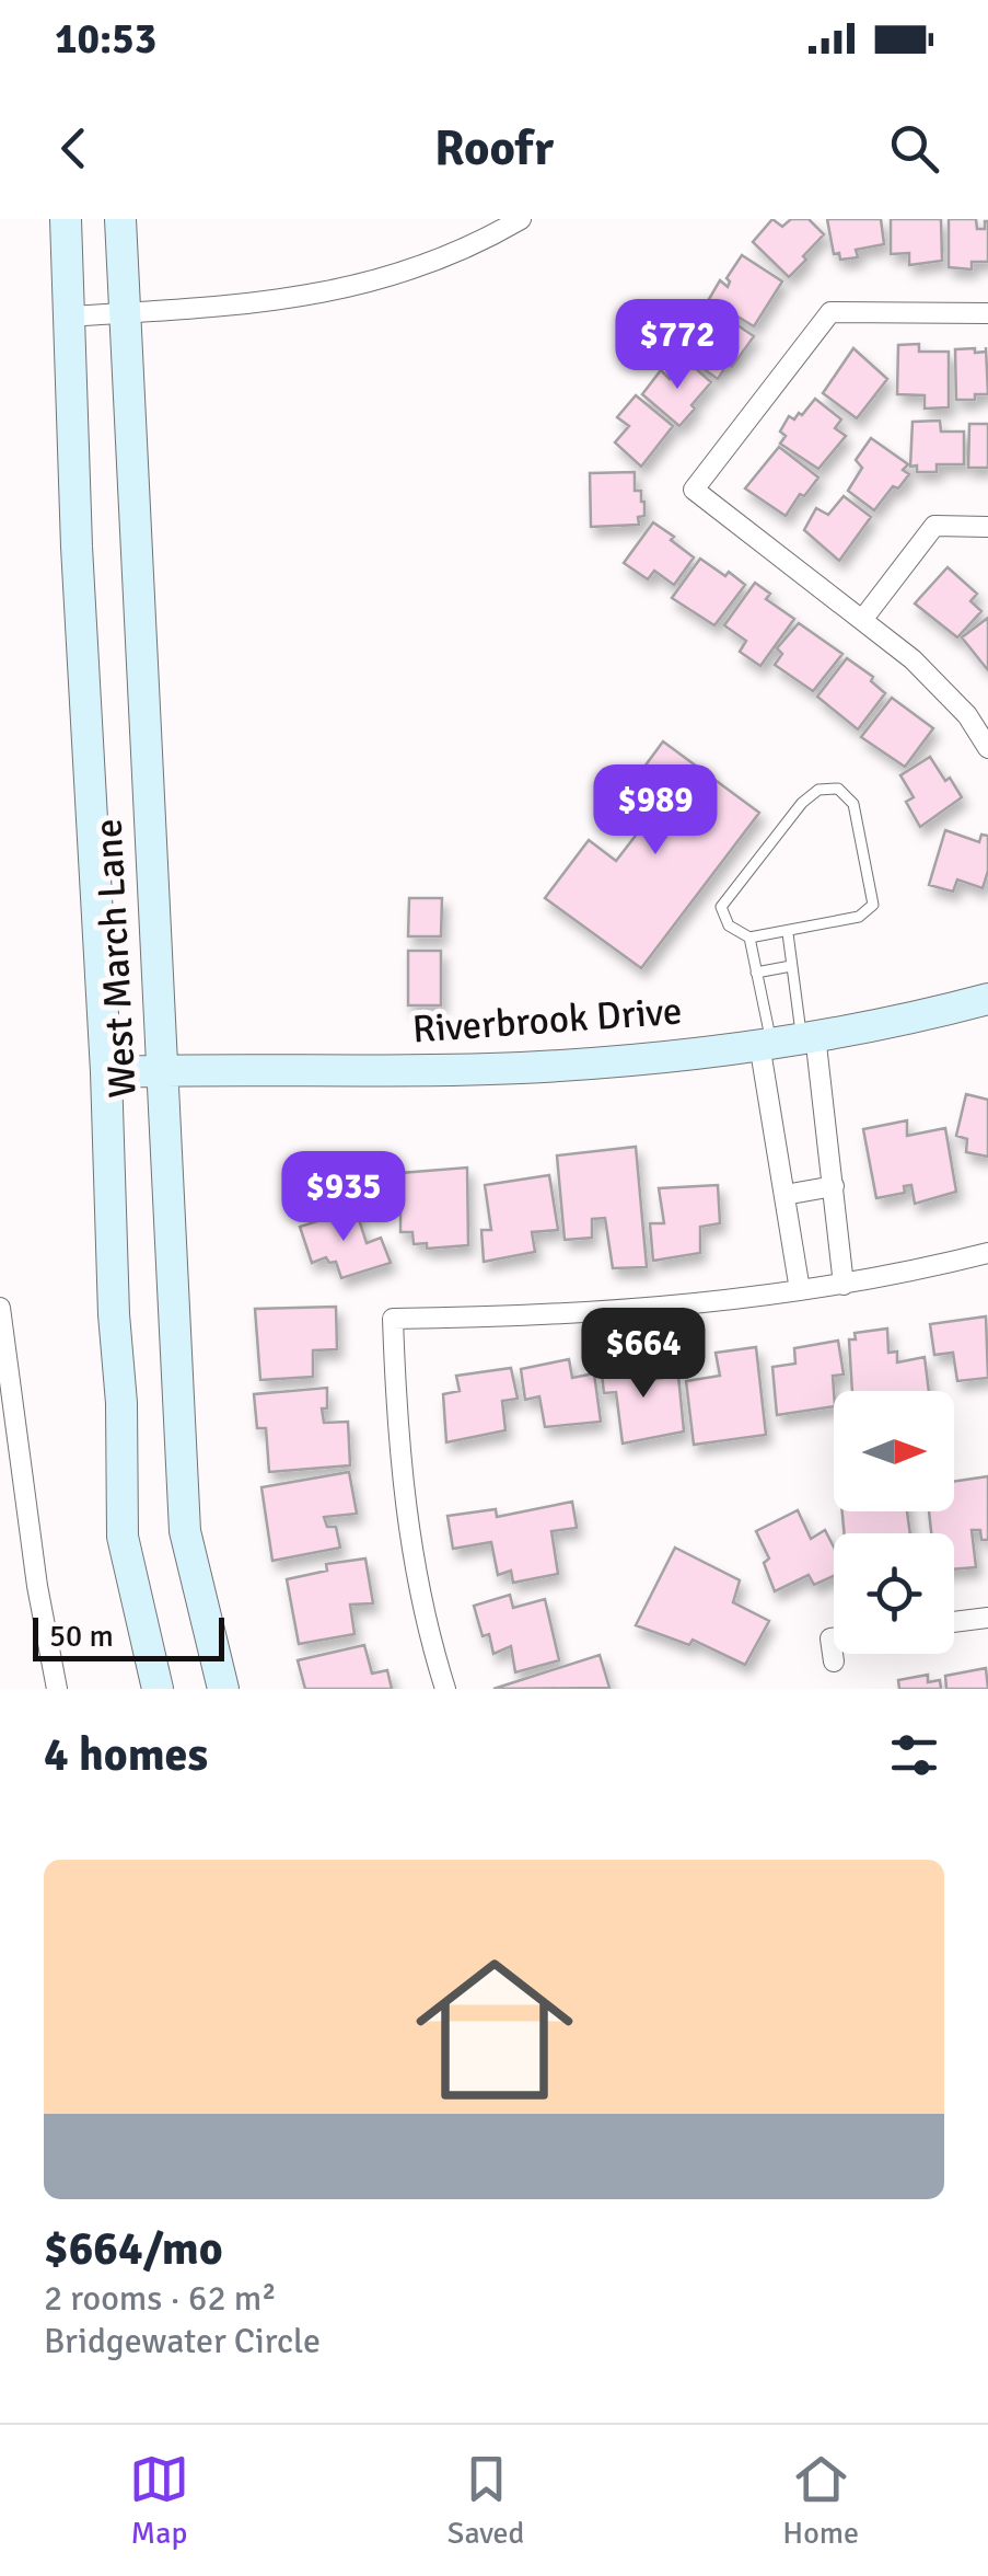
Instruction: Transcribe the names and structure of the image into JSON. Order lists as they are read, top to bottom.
{
  "streets": {
    "street": ["West March Lane", "Riverbrook Drive"]
  },
  "crossings": [
    ["West March Lane", "Riverbrook Drive"]
  ],
  "scale_bar": "50 m",
  "north": "right",
  "page": {
    "status": "10:53",
    "header": "Roofr",
    "price": [
      "$772",
      "$989",
      "$935",
      "$664"
    ],
    "scale": "50 m",
    "heading": "4 homes",
    "list": [
      {
        "name": "$664/mo",
        "note": "2 rooms · 62 m² · Bridgewater Circle"
      }
    ],
    "tabs": ["Map", "Saved", "Home"]
  }
}
